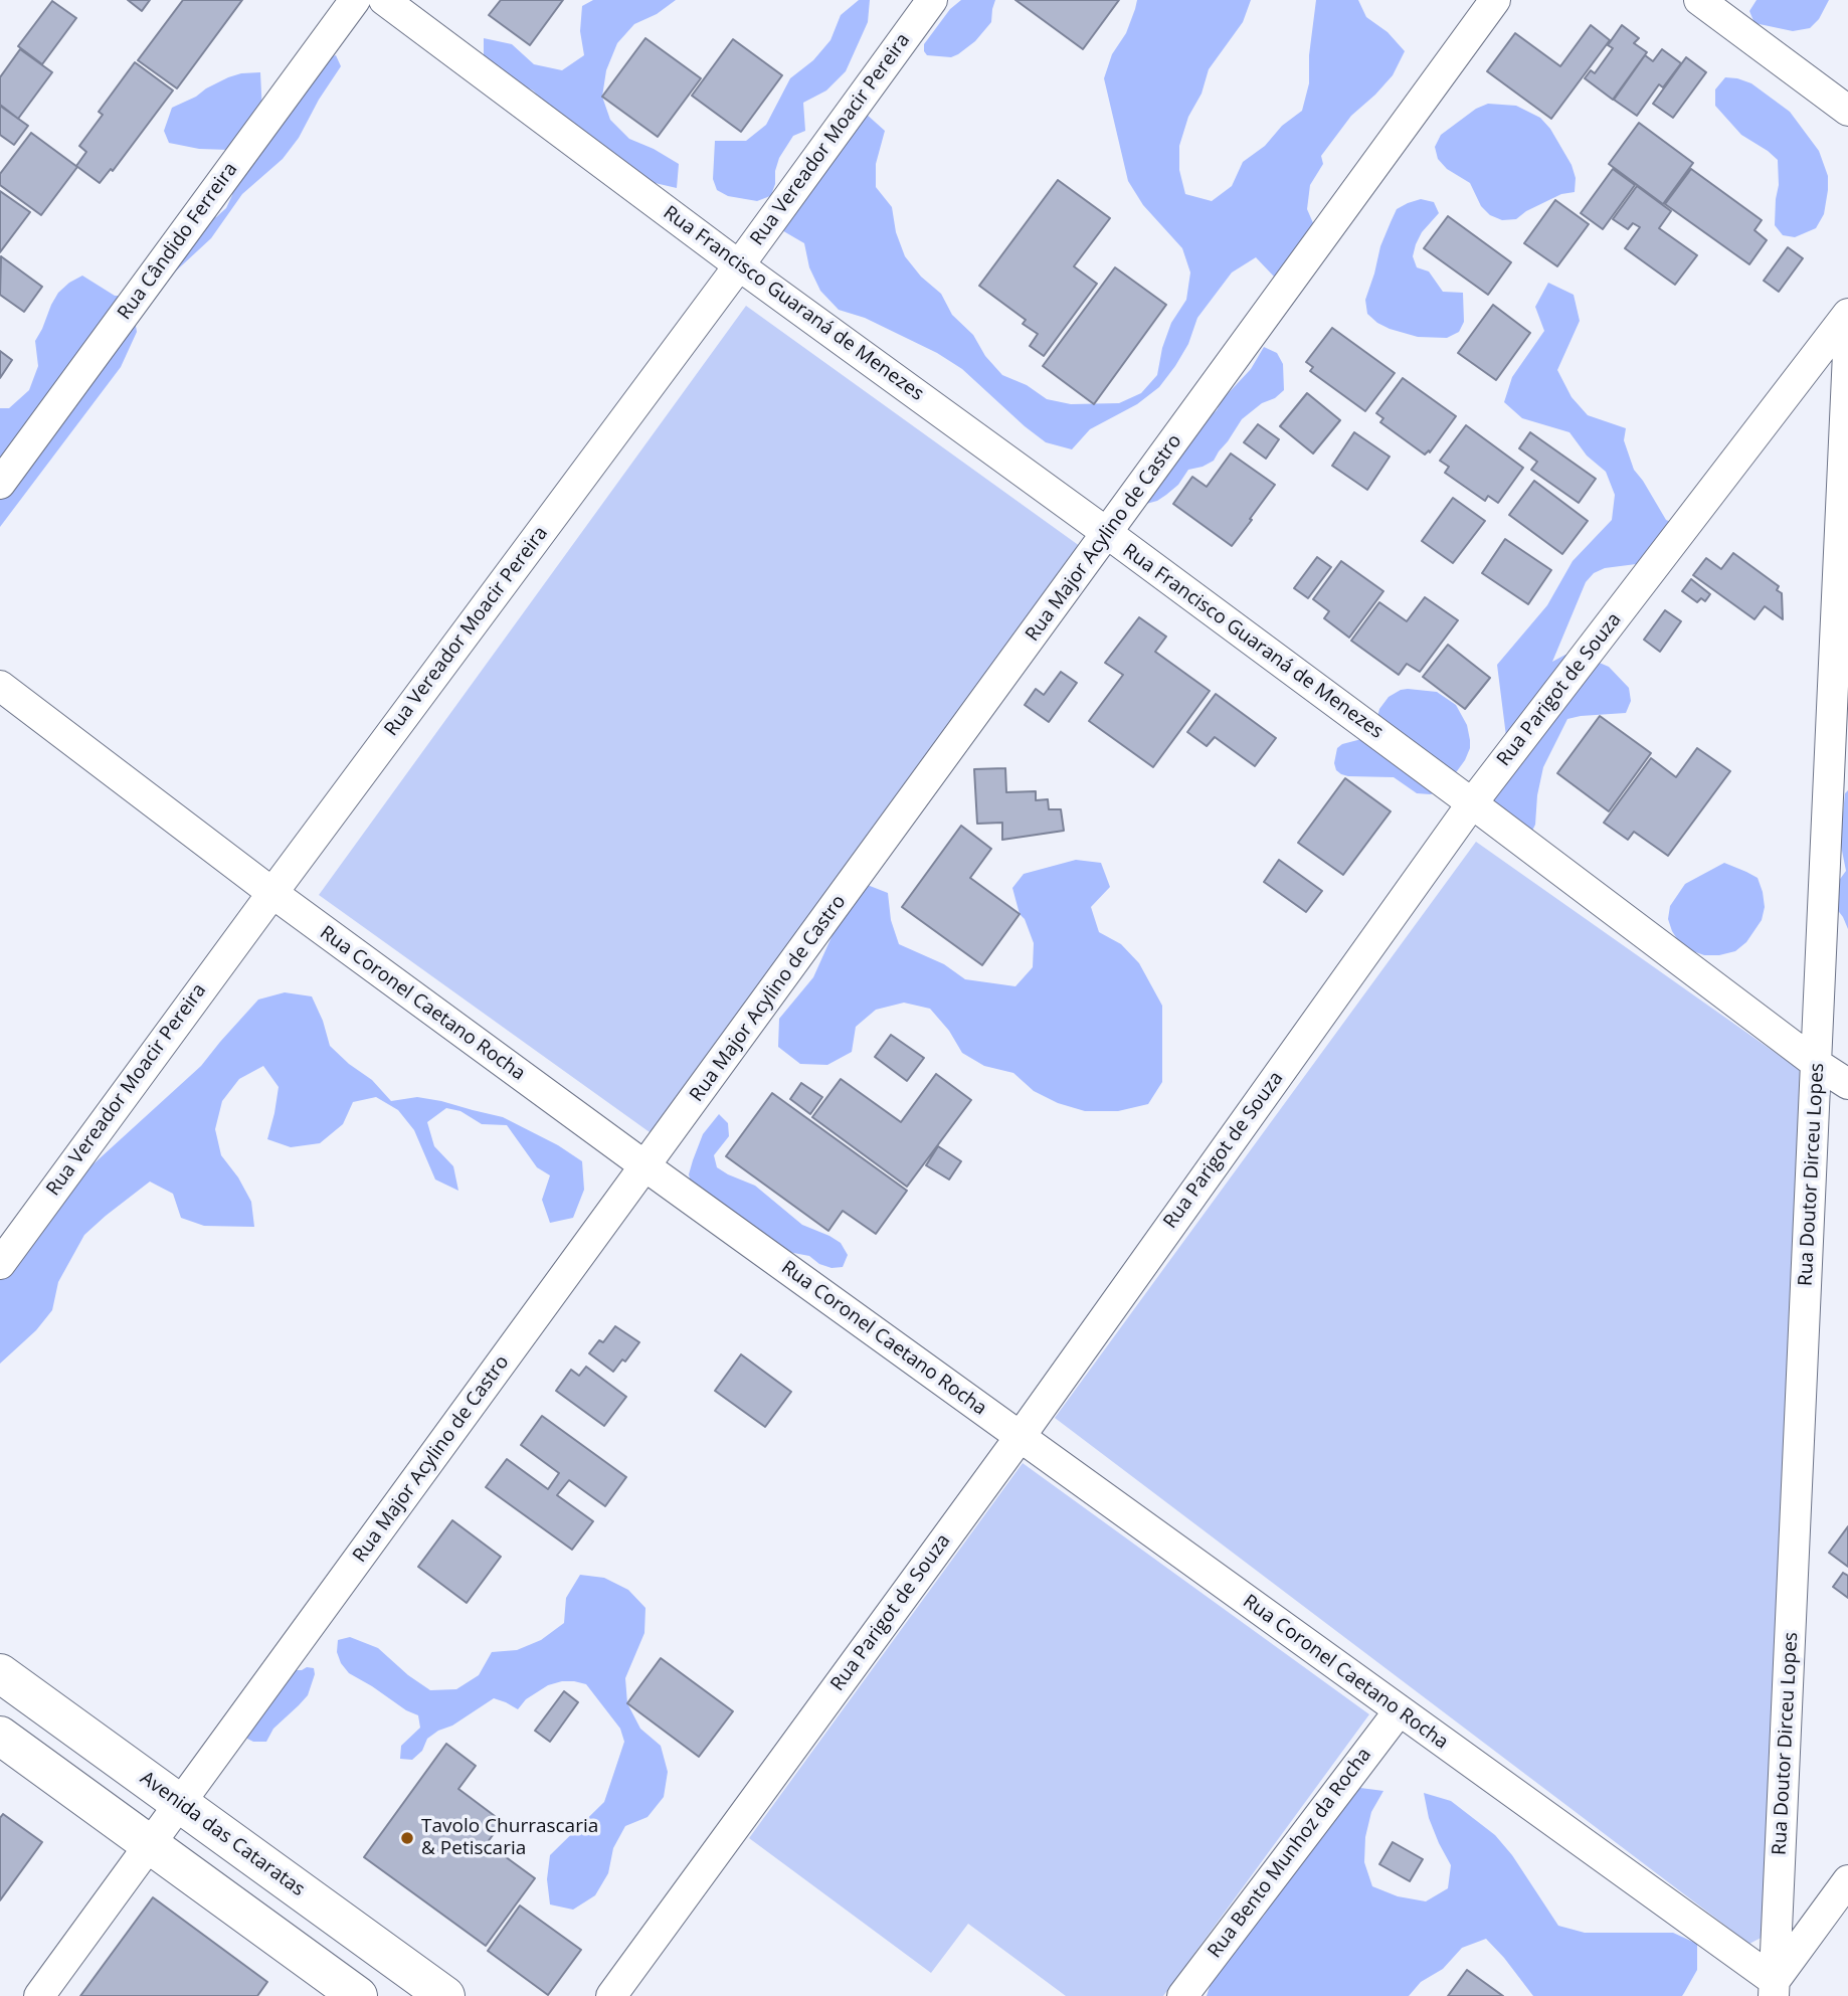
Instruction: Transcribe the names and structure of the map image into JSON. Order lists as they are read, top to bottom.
{
  "streets": {
    "main road": ["Avenida das Cataratas"],
    "street": [
      "Rua Vereador Moacir Pereira",
      "Rua Cândido Ferreira",
      "Rua Francisco Guaraná de Menezes",
      "Rua Major Acylino de Castro",
      "Rua Parigot de Souza",
      "Rua Coronel Caetano Rocha",
      "Rua Doutor Dirceu Lopes",
      "Rua Bento Munhoz da Rocha"
    ]
  },
  "crossings": [
    ["Rua Vereador Moacir Pereira", "Rua Francisco Guaraná de Menezes"],
    ["Rua Vereador Moacir Pereira", "Rua Coronel Caetano Rocha"],
    ["Rua Francisco Guaraná de Menezes", "Rua Major Acylino de Castro"],
    ["Rua Francisco Guaraná de Menezes", "Rua Parigot de Souza"],
    ["Rua Francisco Guaraná de Menezes", "Rua Doutor Dirceu Lopes"],
    ["Rua Major Acylino de Castro", "Rua Coronel Caetano Rocha"],
    ["Rua Major Acylino de Castro", "Avenida das Cataratas"],
    ["Rua Parigot de Souza", "Rua Coronel Caetano Rocha"],
    ["Rua Coronel Caetano Rocha", "Rua Doutor Dirceu Lopes"],
    ["Rua Coronel Caetano Rocha", "Rua Bento Munhoz da Rocha"]
  ],
  "places": ["Tavolo Churrascaria & Petiscaria"]
}
